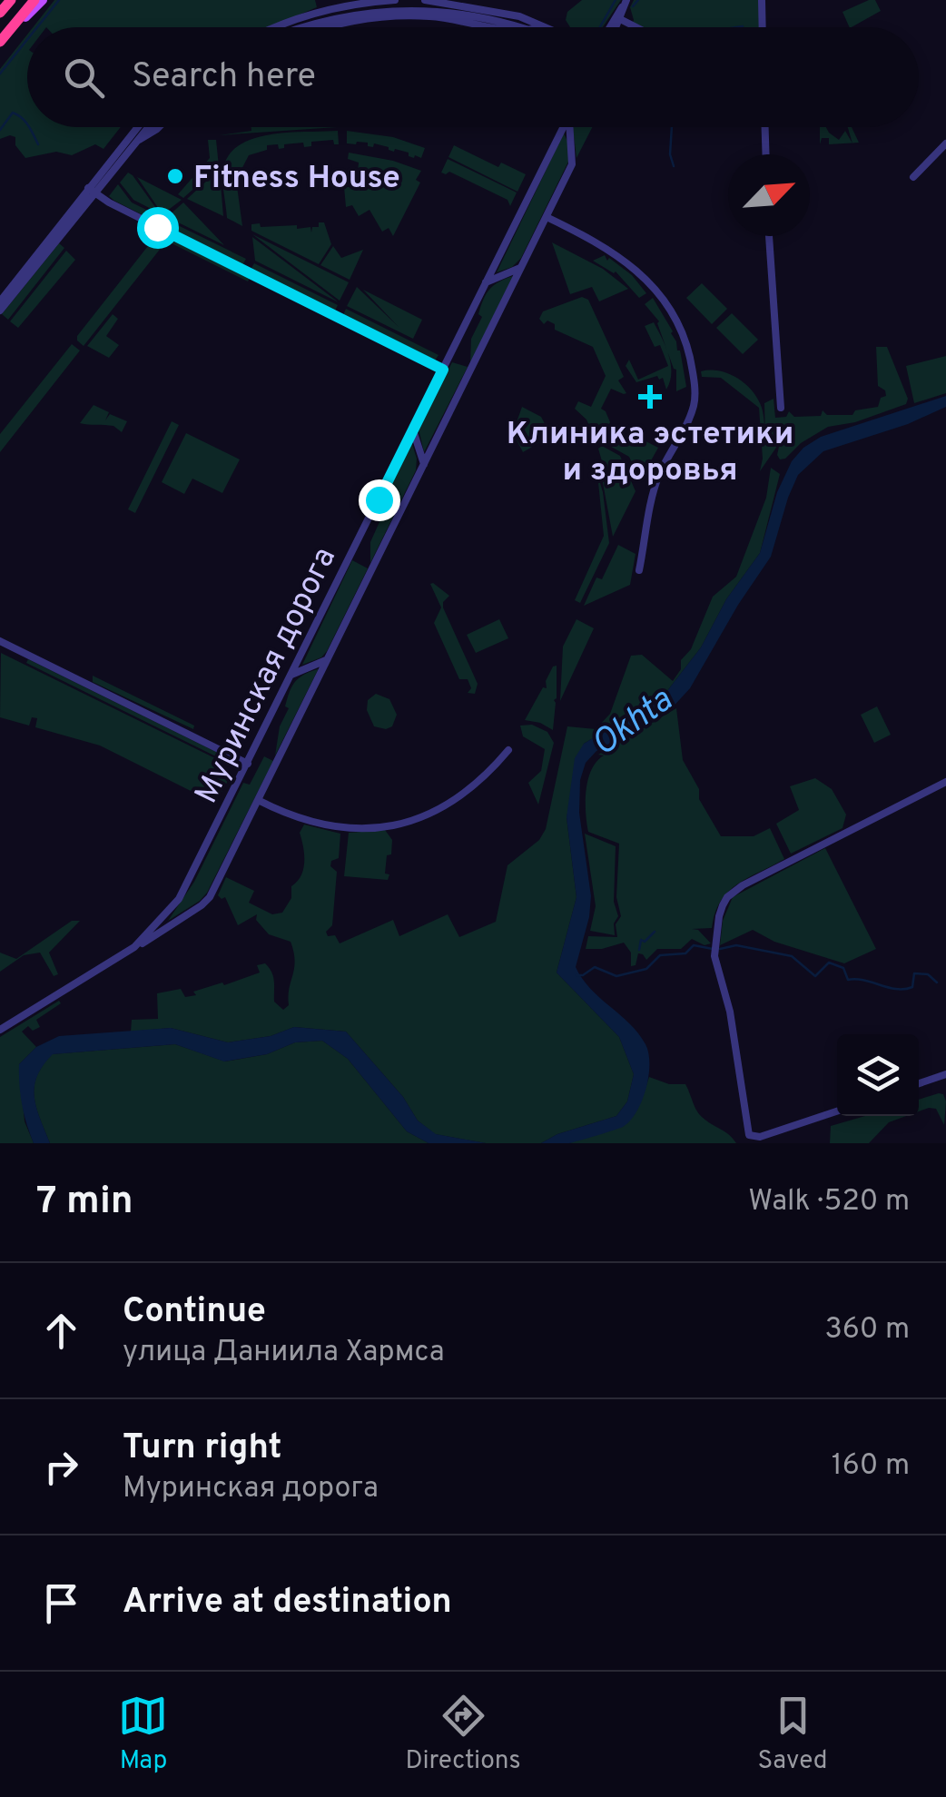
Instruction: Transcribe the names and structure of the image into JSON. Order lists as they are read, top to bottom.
{
  "streets": {
    "street": ["Муринская дорога"]
  },
  "water": ["Okhta"],
  "places": {
    "other": ["Fitness House"],
    "health": ["Клиника эстетики и здоровья"]
  },
  "north": "top right",
  "page": {
    "search": "Search here",
    "heading": ["7 min", "Walk · 520 m"],
    "list": [
      ["Continue", "улица Даниила Хармса", "360 m"],
      ["Turn right", "Муринская дорога", "160 m"],
      "Arrive at destination"
    ],
    "nav": ["Map", "Directions", "Saved"]
  }
}
